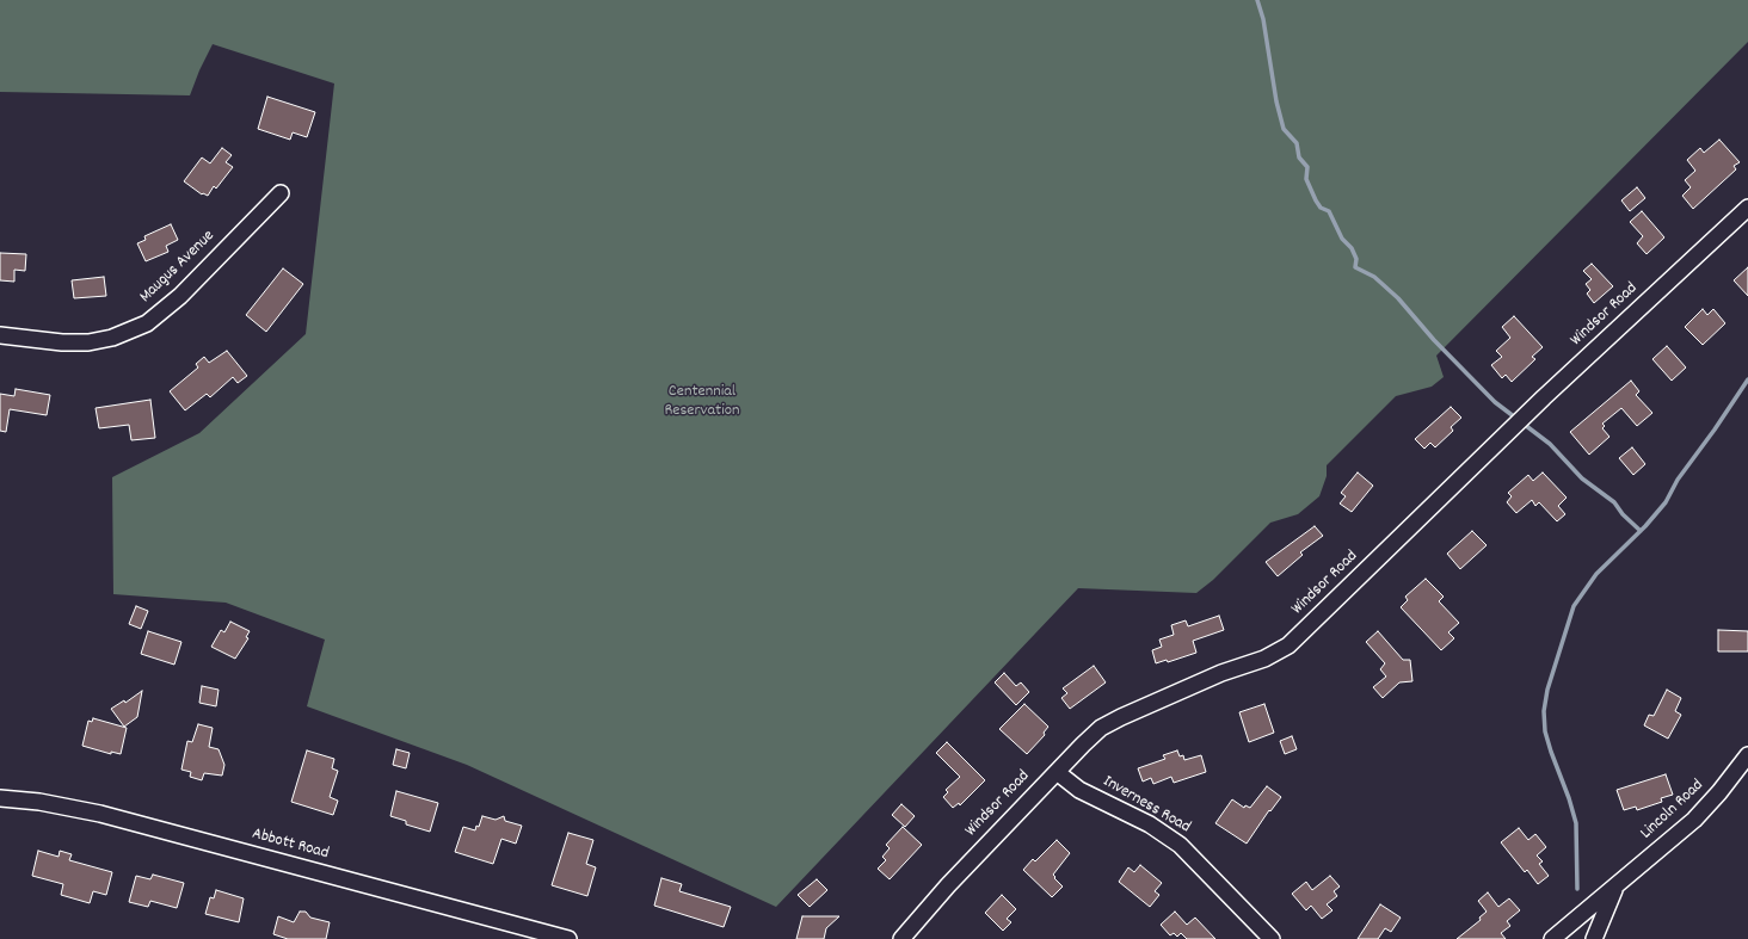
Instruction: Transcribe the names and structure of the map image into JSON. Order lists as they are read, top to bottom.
{
  "streets": {
    "street": [
      "Maugus Avenue",
      "Windsor Road",
      "Inverness Road",
      "Lincoln Road",
      "Abbott Road"
    ]
  },
  "crossings": [
    ["Windsor Road", "Inverness Road"]
  ],
  "parks": ["Centennial Reservation"]
}
